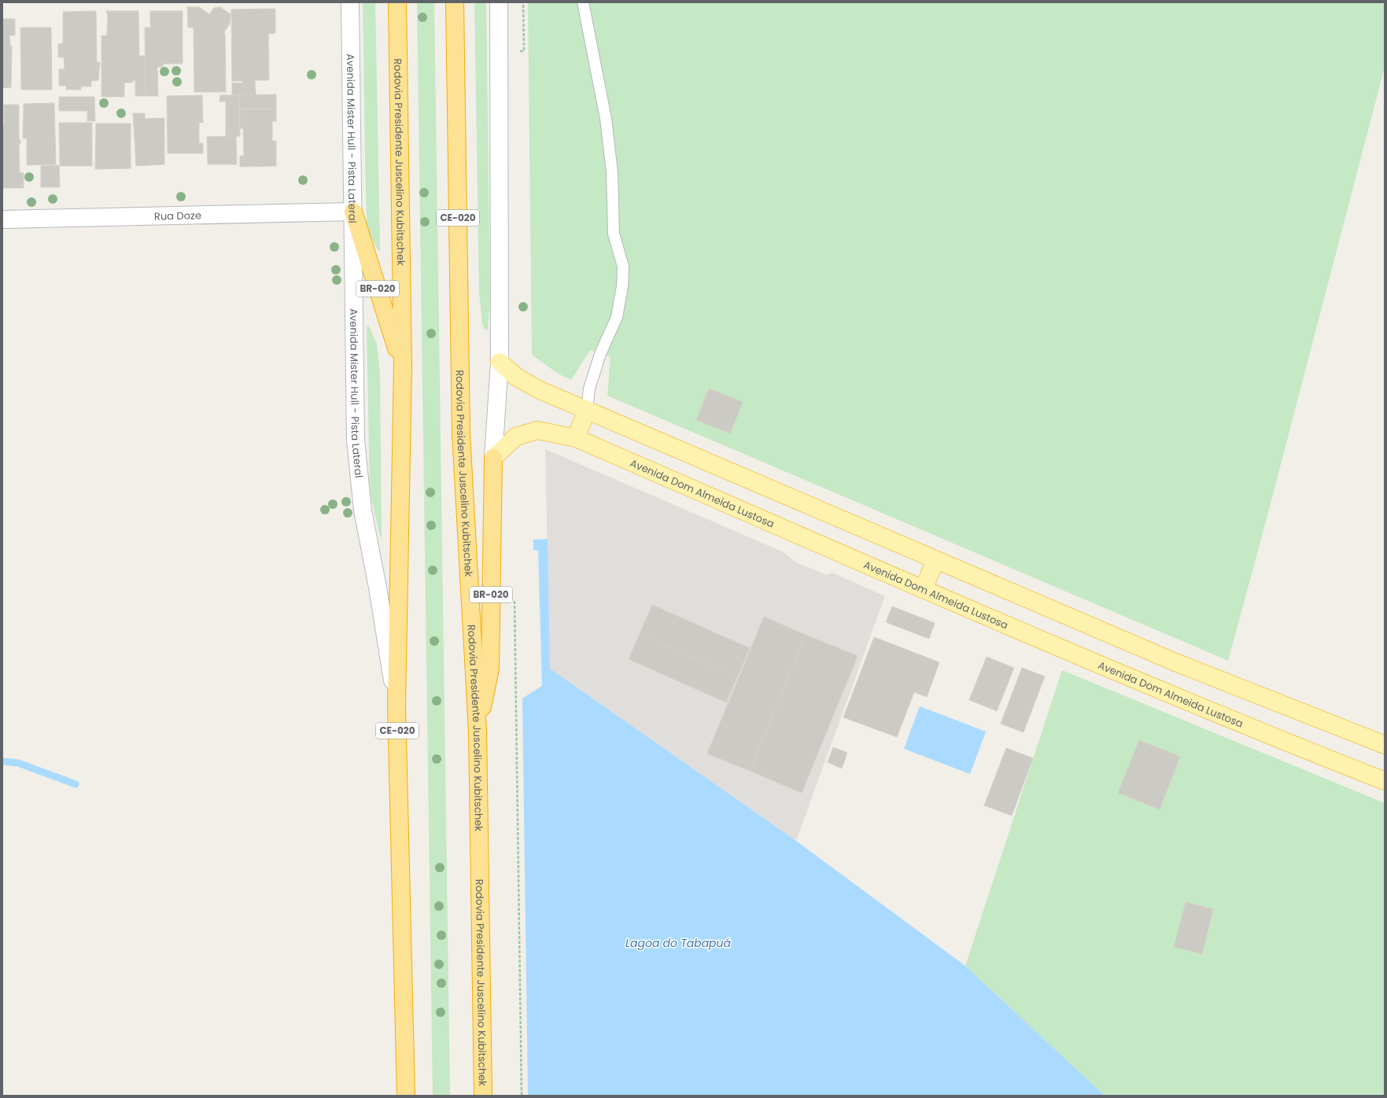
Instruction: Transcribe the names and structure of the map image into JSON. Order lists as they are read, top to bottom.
{
  "streets": {
    "highway": ["Rodovia Presidente Juscelino Kubitschek", "CE-020", "BR-020"],
    "main road": ["Avenida Mister Hull - Pista Lateral", "Rua Doze", "Avenida Dom Almeida Lustosa"]
  },
  "crossings": [
    ["Avenida Mister Hull - Pista Lateral", "Rodovia Presidente Juscelino Kubitschek"],
    ["Avenida Mister Hull - Pista Lateral", "Rua Doze"],
    ["Avenida Mister Hull - Pista Lateral", "BR-020"],
    ["Rodovia Presidente Juscelino Kubitschek", "BR-020"],
    ["Rua Doze", "BR-020"],
    ["BR-020", "Avenida Dom Almeida Lustosa"]
  ],
  "water": ["Lagoa do Tabapuá"]
}
